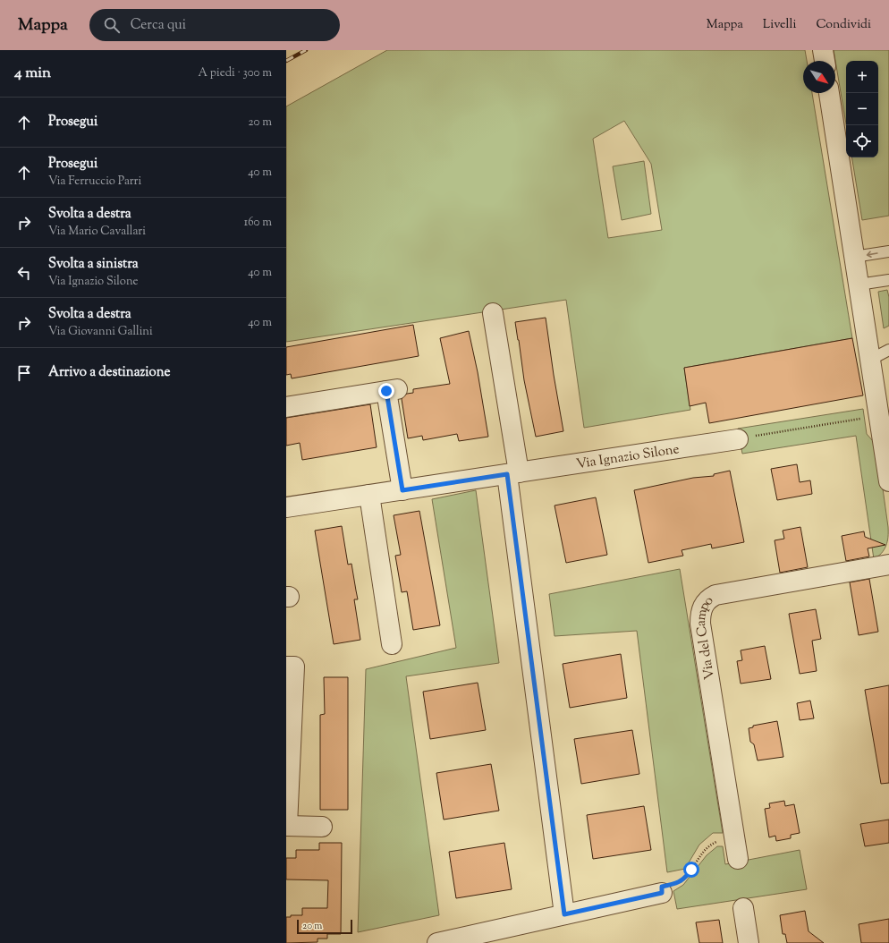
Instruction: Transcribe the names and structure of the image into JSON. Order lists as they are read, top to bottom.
{
  "streets": {
    "street": ["Via Ignazio Silone", "Via del Campo"]
  },
  "scale_bar": "20 m",
  "north": "bottom right",
  "page": {
    "header": "Mappa",
    "search": "Cerca qui",
    "nav": ["Mappa", "Livelli", "Condividi"],
    "heading": ["4 min", "A piedi · 300 m"],
    "map_buttons": ["+", "−"],
    "list": [
      ["Prosegui", "20 m"],
      ["Prosegui", "Via Ferruccio Parri", "40 m"],
      ["Svolta a destra", "Via Mario Cavallari", "160 m"],
      ["Svolta a sinistra", "Via Ignazio Silone", "40 m"],
      ["Svolta a destra", "Via Giovanni Gallini", "40 m"],
      "Arrivo a destinazione"
    ],
    "scale": "20 m"
  }
}
